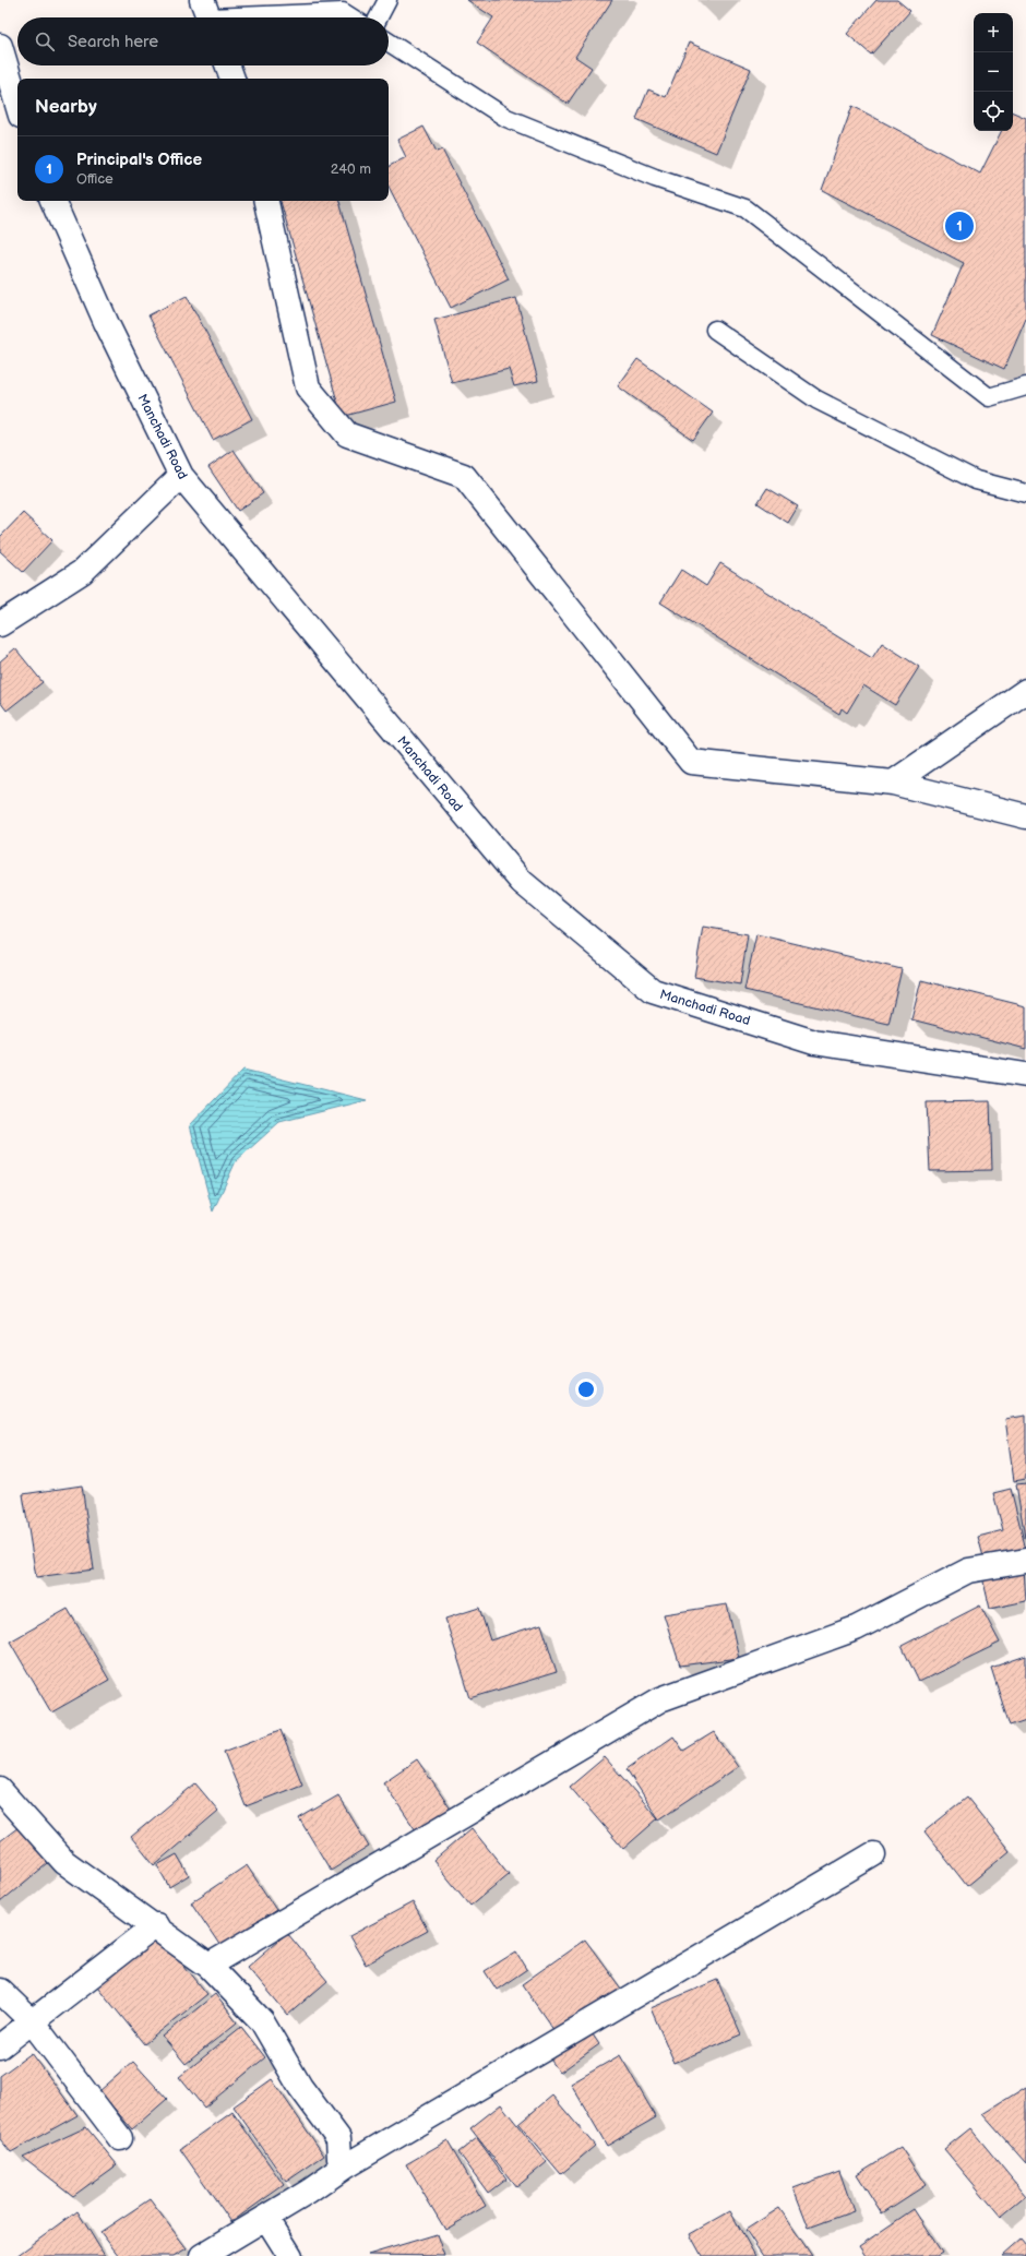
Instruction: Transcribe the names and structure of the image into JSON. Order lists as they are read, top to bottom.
{
  "streets": {
    "street": ["Manchadi Road"]
  },
  "page": {
    "map_buttons": ["+", "−"],
    "search": "Search here",
    "heading": "Nearby",
    "list": [
      {
        "mark": "1",
        "name": "Principal's Office",
        "note": "Office",
        "value": "240 m"
      }
    ],
    "pins": "1"
  }
}
